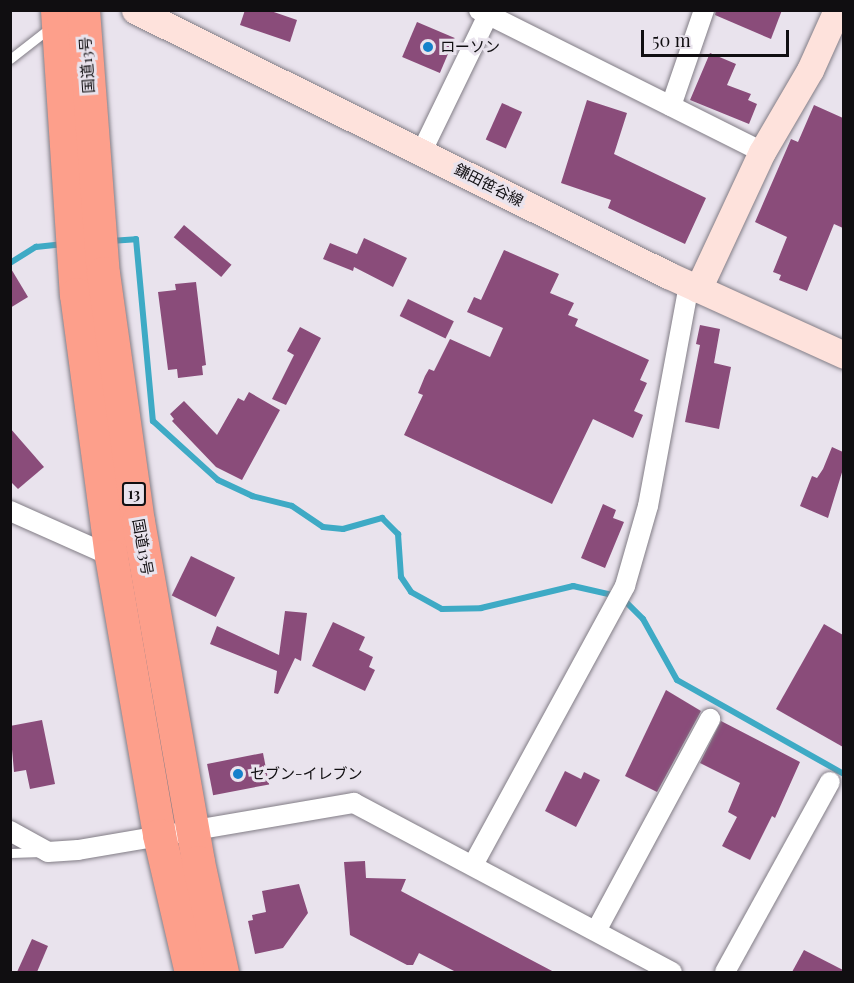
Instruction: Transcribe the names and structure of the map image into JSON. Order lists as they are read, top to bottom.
{
  "streets": {
    "highway": ["国道13号", "13"],
    "street": ["鎌田笹谷線"]
  },
  "places": ["ローソン", "セブン-イレブン"],
  "scale_bar": "50 m"
}
